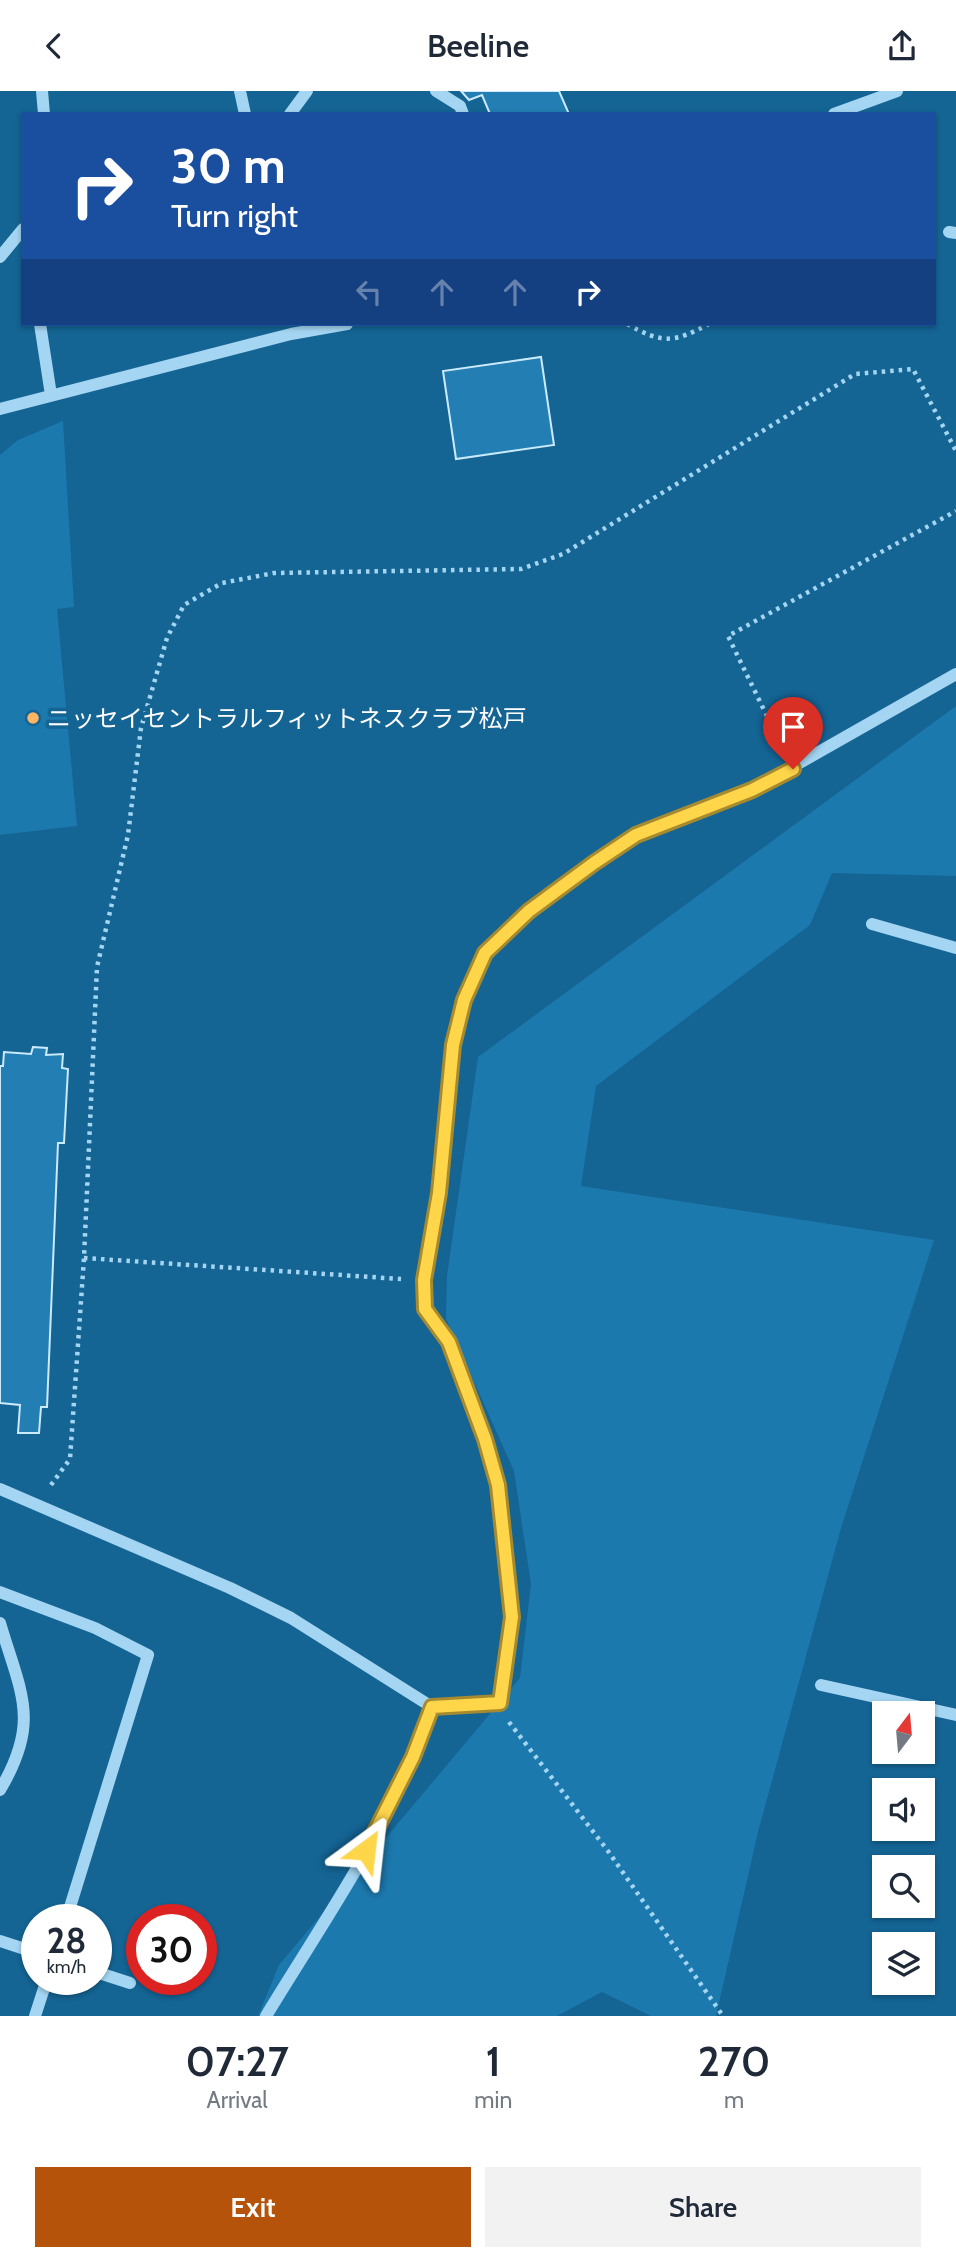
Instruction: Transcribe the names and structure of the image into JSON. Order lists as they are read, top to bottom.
{
  "places": ["ニッセイセントラルフィットネスクラブ松戸"],
  "north": "top",
  "page": {
    "header": "Beeline",
    "turn": ["30 m", "Turn right"],
    "speed": "28 km/h",
    "limit": "30",
    "eta": [
      "07:27",
      "Arrival",
      "1",
      "min",
      "270",
      "m"
    ],
    "buttons": ["Exit", "Share"]
  }
}
